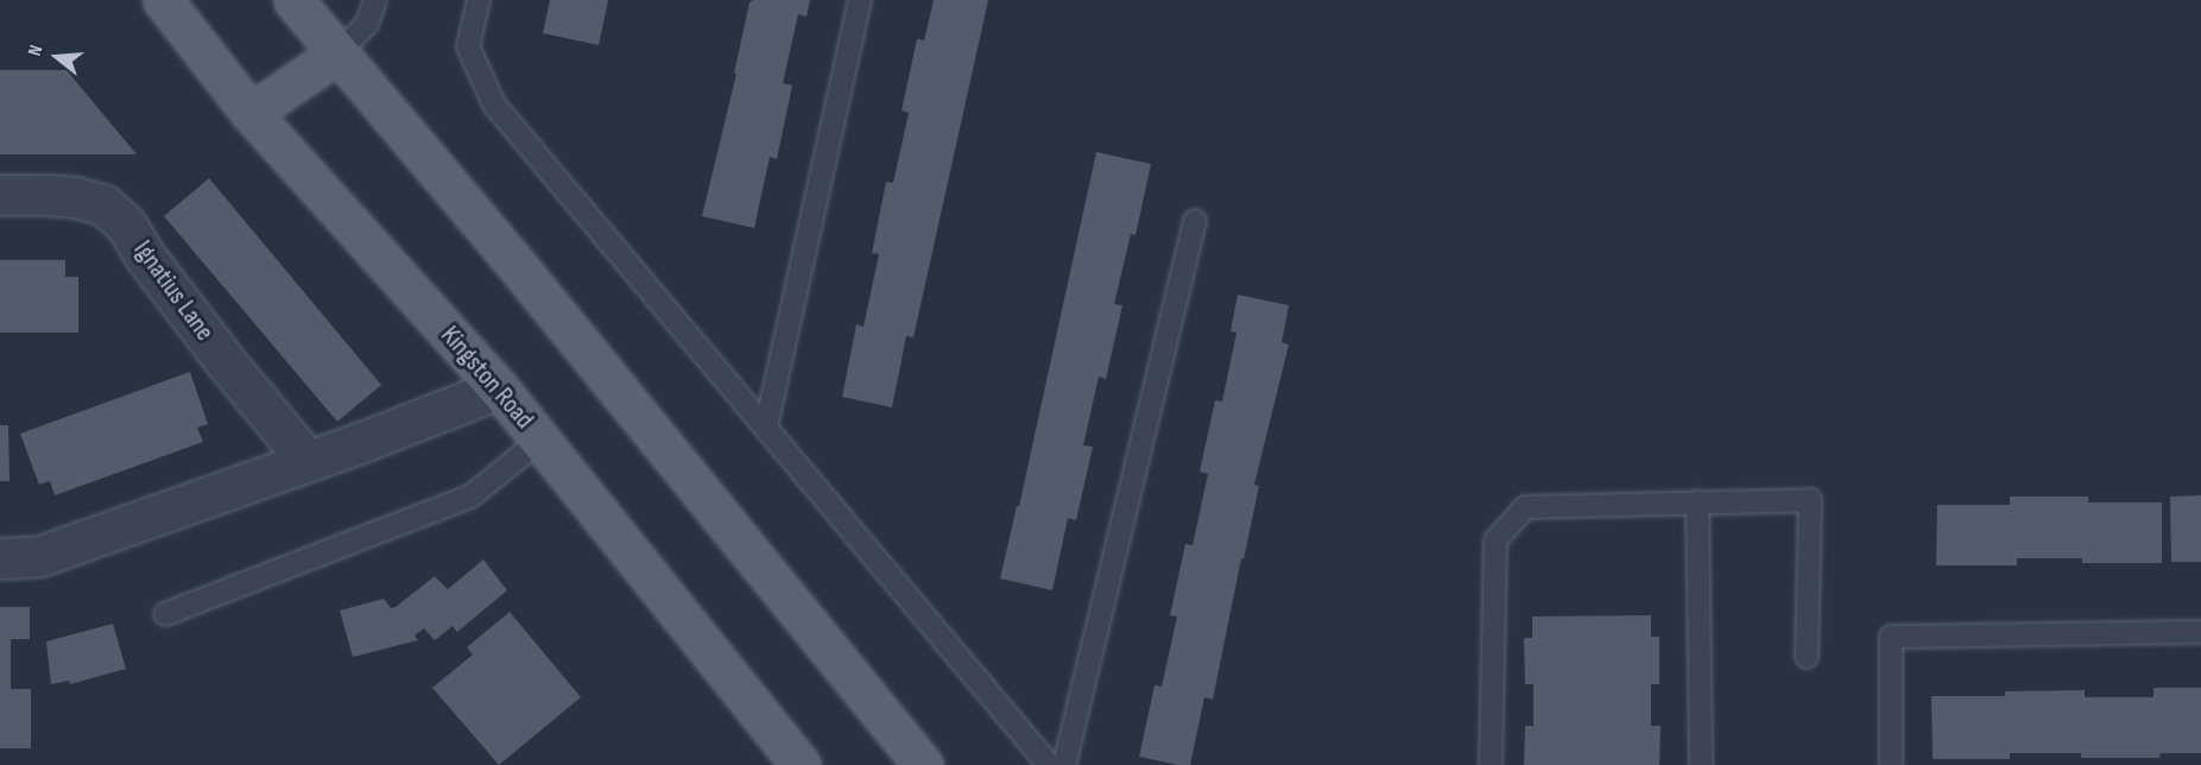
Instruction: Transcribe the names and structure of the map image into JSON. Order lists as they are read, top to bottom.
{
  "streets": {
    "main road": ["Kingston Road"],
    "street": ["Ignatius Lane"]
  },
  "north": "left"
}
